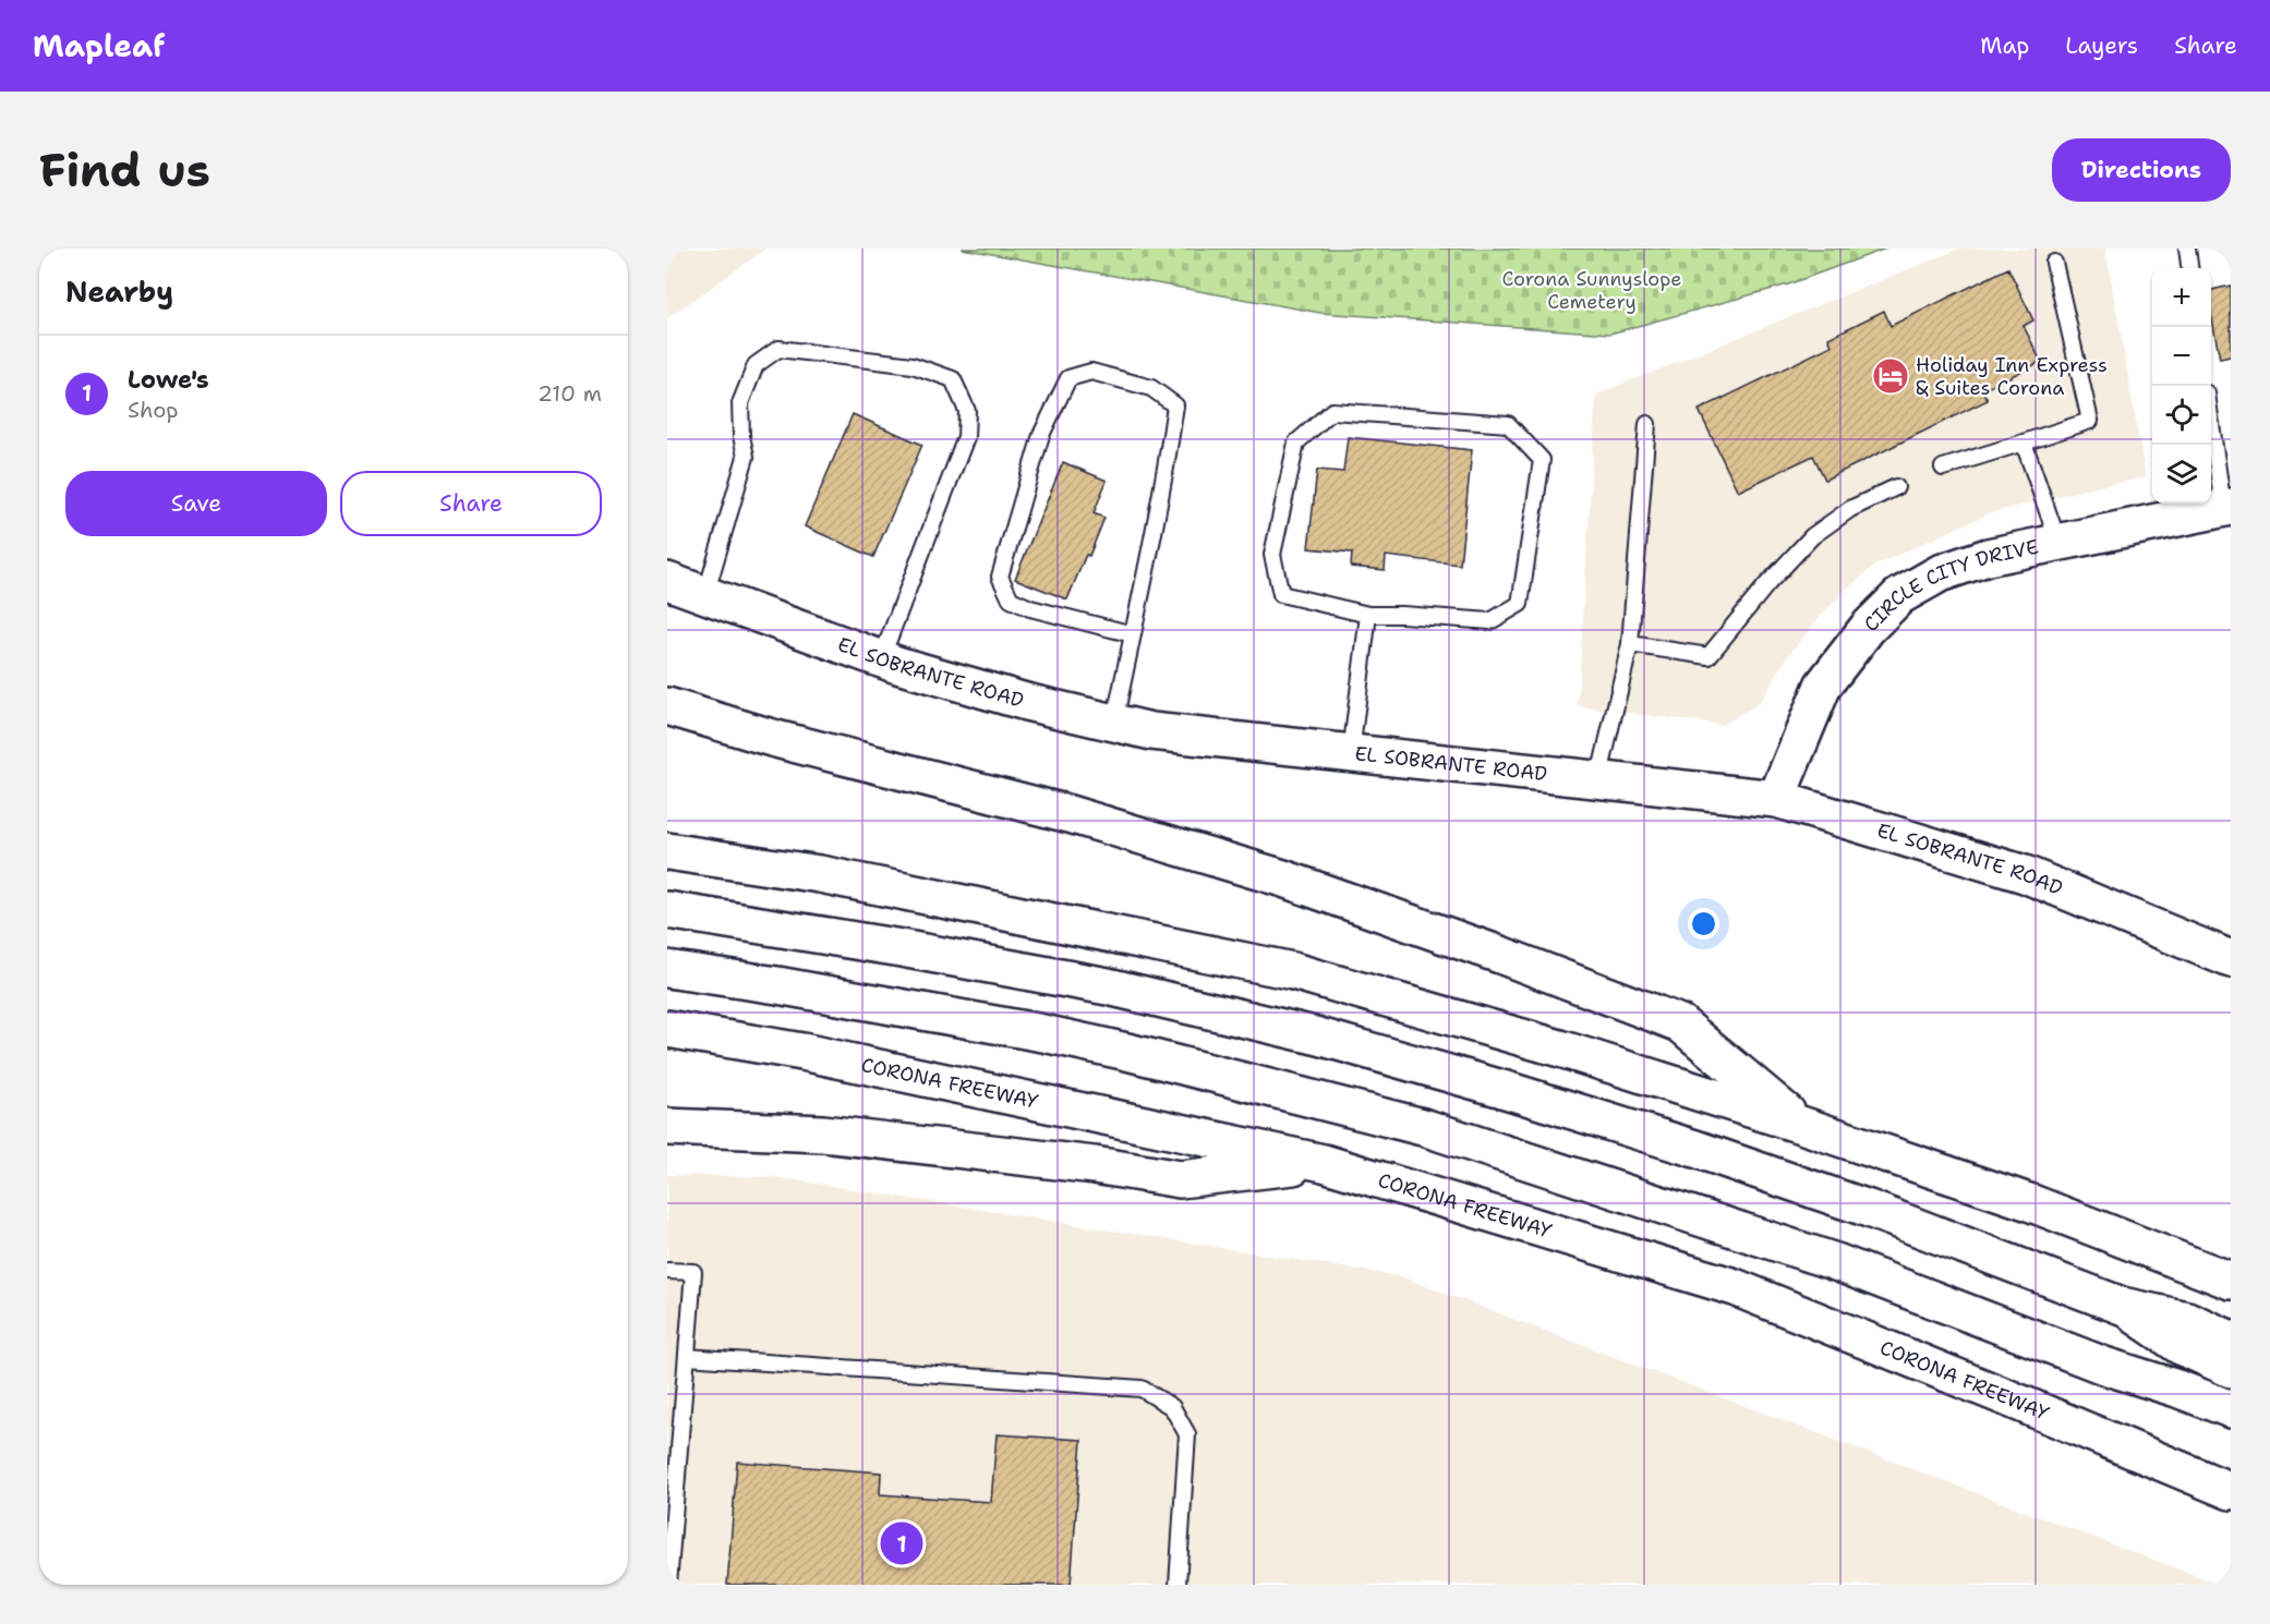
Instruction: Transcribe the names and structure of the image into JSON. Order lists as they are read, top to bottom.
{
  "streets": {
    "main road": ["CIRCLE CITY DRIVE", "EL SOBRANTE ROAD", "CORONA FREEWAY"]
  },
  "crossings": [
    ["CIRCLE CITY DRIVE", "EL SOBRANTE ROAD"]
  ],
  "parks": ["Corona Sunnyslope Cemetery"],
  "places": {
    "hotel": ["Holiday Inn Express & Suites Corona"]
  },
  "page": {
    "header": "Mapleaf",
    "nav": ["Map", "Layers", "Share"],
    "buttons": [
      "Directions",
      ["Save", "Share"]
    ],
    "title": "Find us",
    "heading": "Nearby",
    "map_buttons": ["+", "−"],
    "list": [
      {
        "mark": "1",
        "name": "Lowe's",
        "note": "Shop",
        "value": "210 m"
      }
    ],
    "pins": "1"
  }
}
